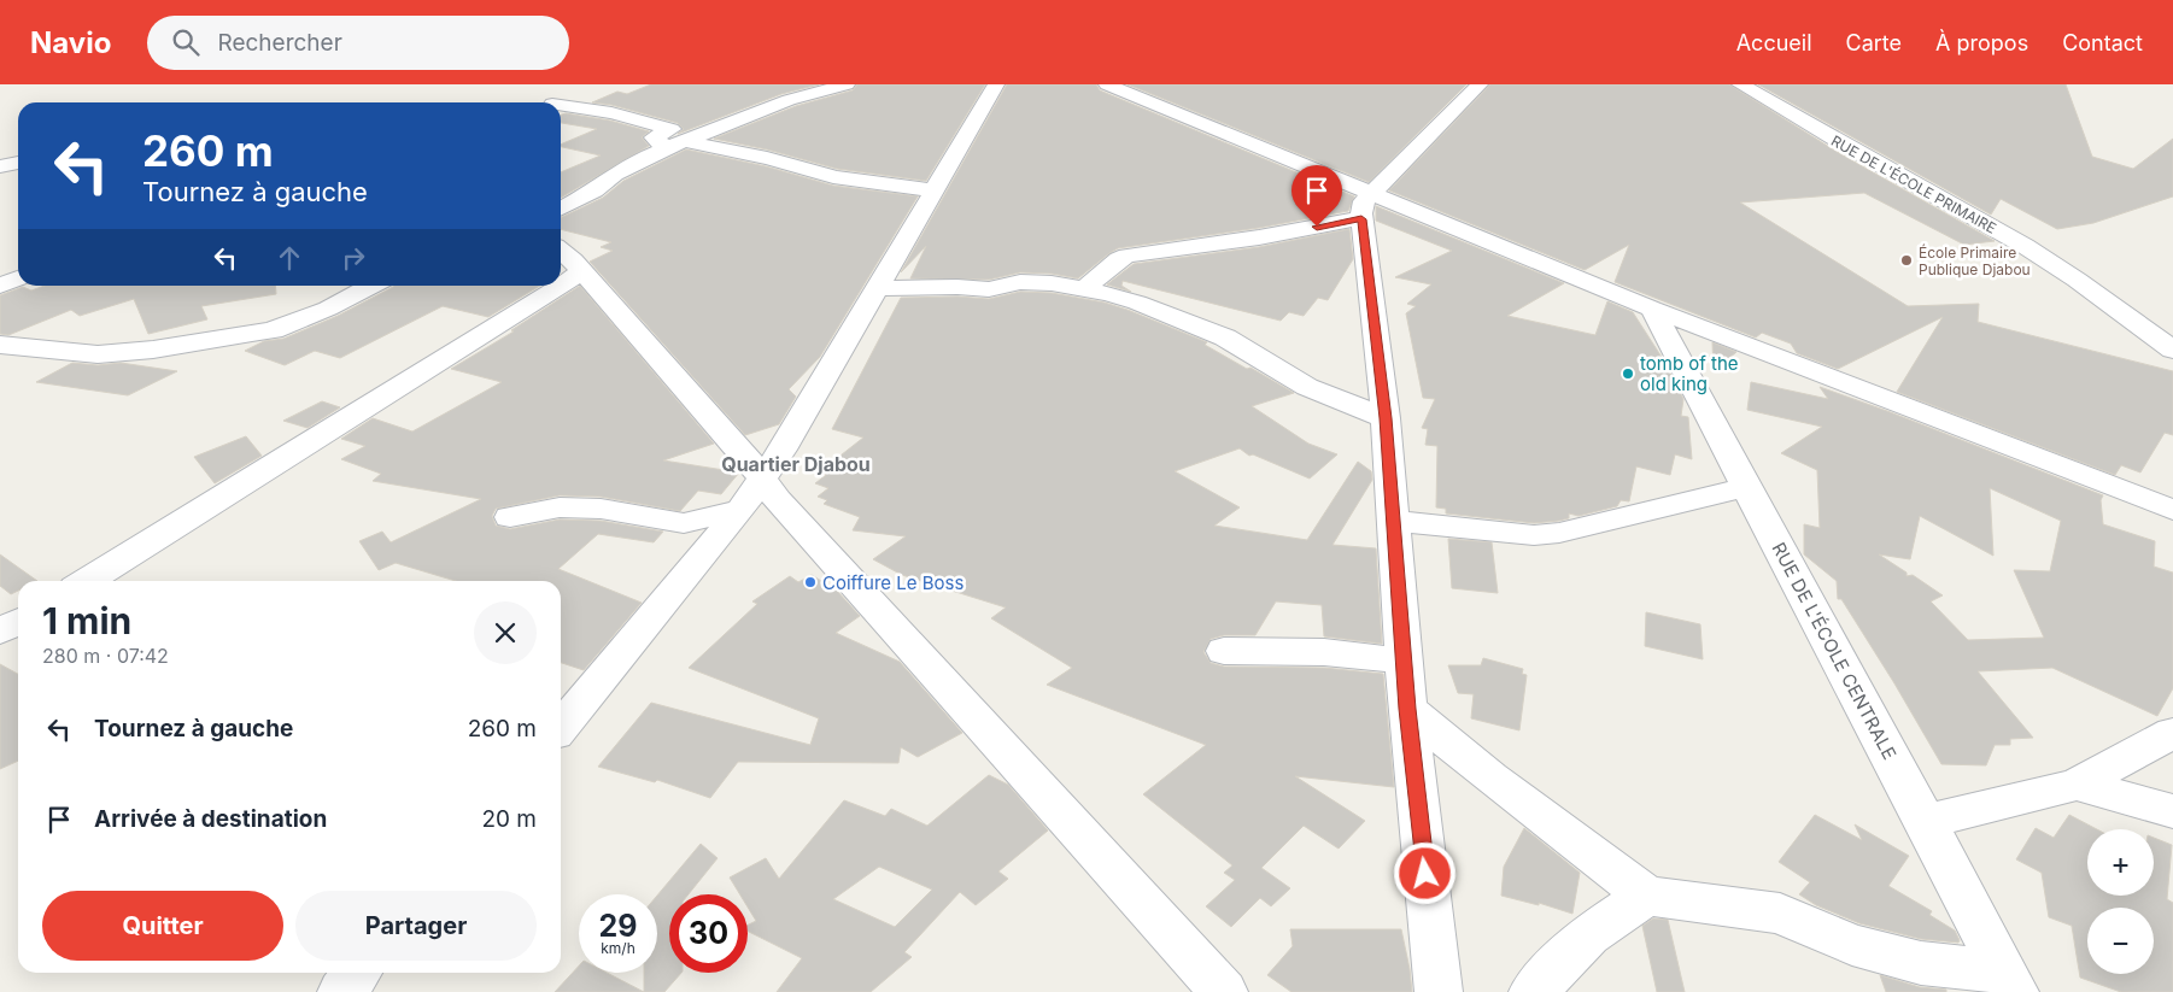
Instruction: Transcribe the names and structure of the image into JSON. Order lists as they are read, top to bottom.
{
  "streets": {
    "street": ["RUE DE L'ÉCOLE PRIMAIRE", "RUE DE L'ÉCOLE CENTRALE"]
  },
  "districts": ["Quartier Djabou"],
  "places": ["École Primaire Publique Djabou", "tomb of the old king", "Coiffure Le Boss"],
  "page": {
    "header": "Navio",
    "search": "Rechercher",
    "nav": [
      "Accueil",
      "Carte",
      "À propos",
      "Contact"
    ],
    "turn": ["260 m", "Tournez à gauche"],
    "heading": ["1 min", "280 m · 07:42"],
    "list": [
      {
        "name": "Tournez à gauche",
        "value": "260 m"
      },
      {
        "name": "Arrivée à destination",
        "value": "20 m"
      }
    ],
    "map_buttons": ["+", "−"],
    "buttons": ["Quitter", "Partager"],
    "speed": "29 km/h",
    "limit": "30"
  }
}
